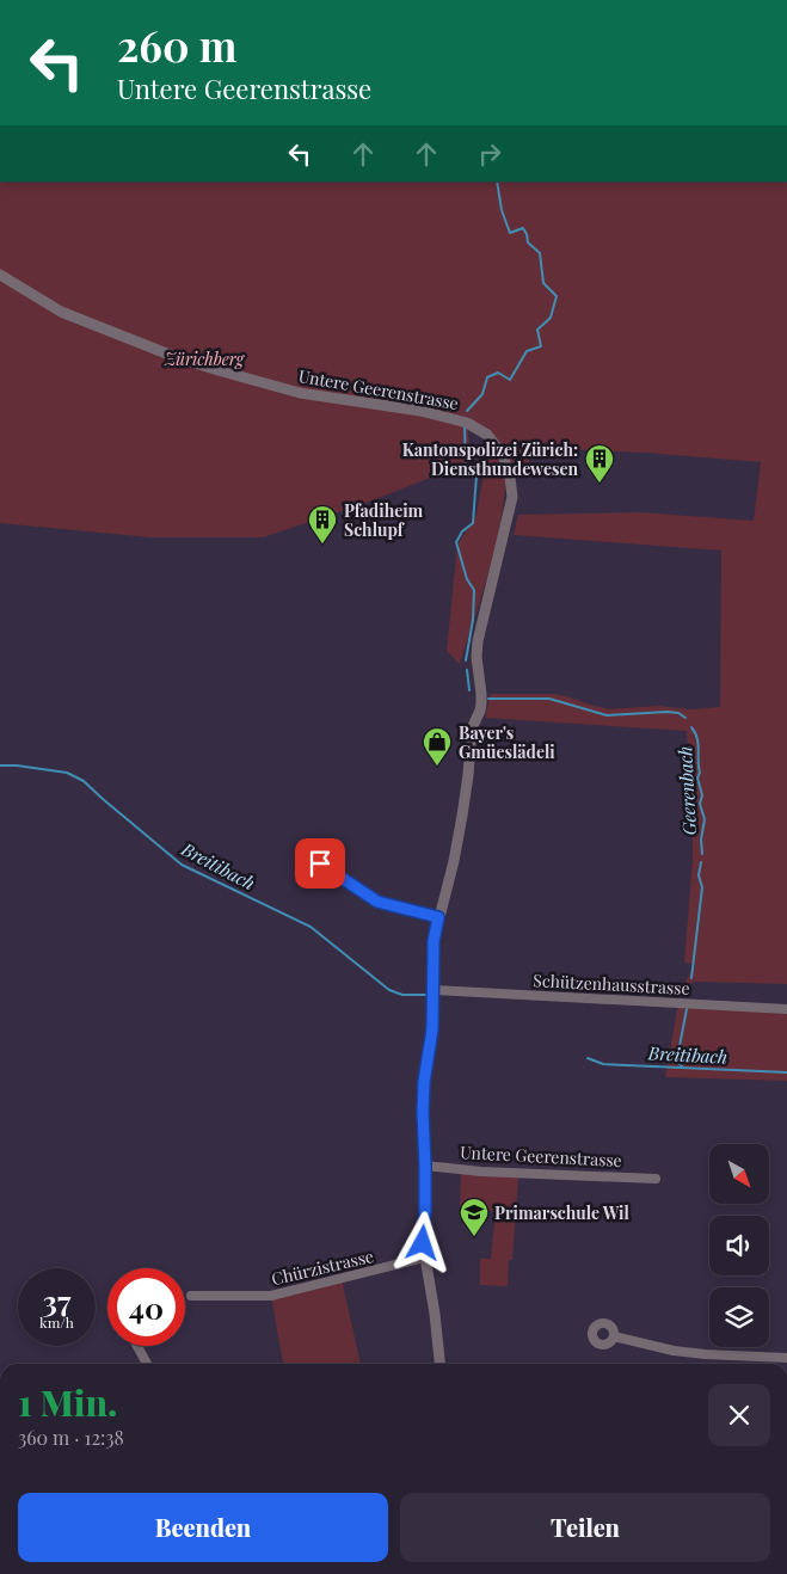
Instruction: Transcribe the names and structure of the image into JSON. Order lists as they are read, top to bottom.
{
  "streets": {
    "street": ["Untere Geerenstrasse", "Schützenhausstrasse", "Chürzistrasse"]
  },
  "crossings": [
    ["Untere Geerenstrasse", "Schützenhausstrasse"],
    ["Untere Geerenstrasse", "Chürzistrasse"]
  ],
  "water": ["Geerenbach", "Breitibach"],
  "parks": ["Zürichberg"],
  "places": {
    "building": ["Kantonspolizei Zürich: Diensthundewesen", "Pfadiheim Schlupf"],
    "shop": ["Bayer's Gmüeslädeli"],
    "school or university": ["Primarschule Wil"]
  },
  "north": "bottom right",
  "page": {
    "turn": ["260 m", "Untere Geerenstrasse"],
    "speed": "37 km/h",
    "limit": "40",
    "heading": ["1 Min.", "360 m · 12:38"],
    "buttons": ["Beenden", "Teilen"]
  }
}
